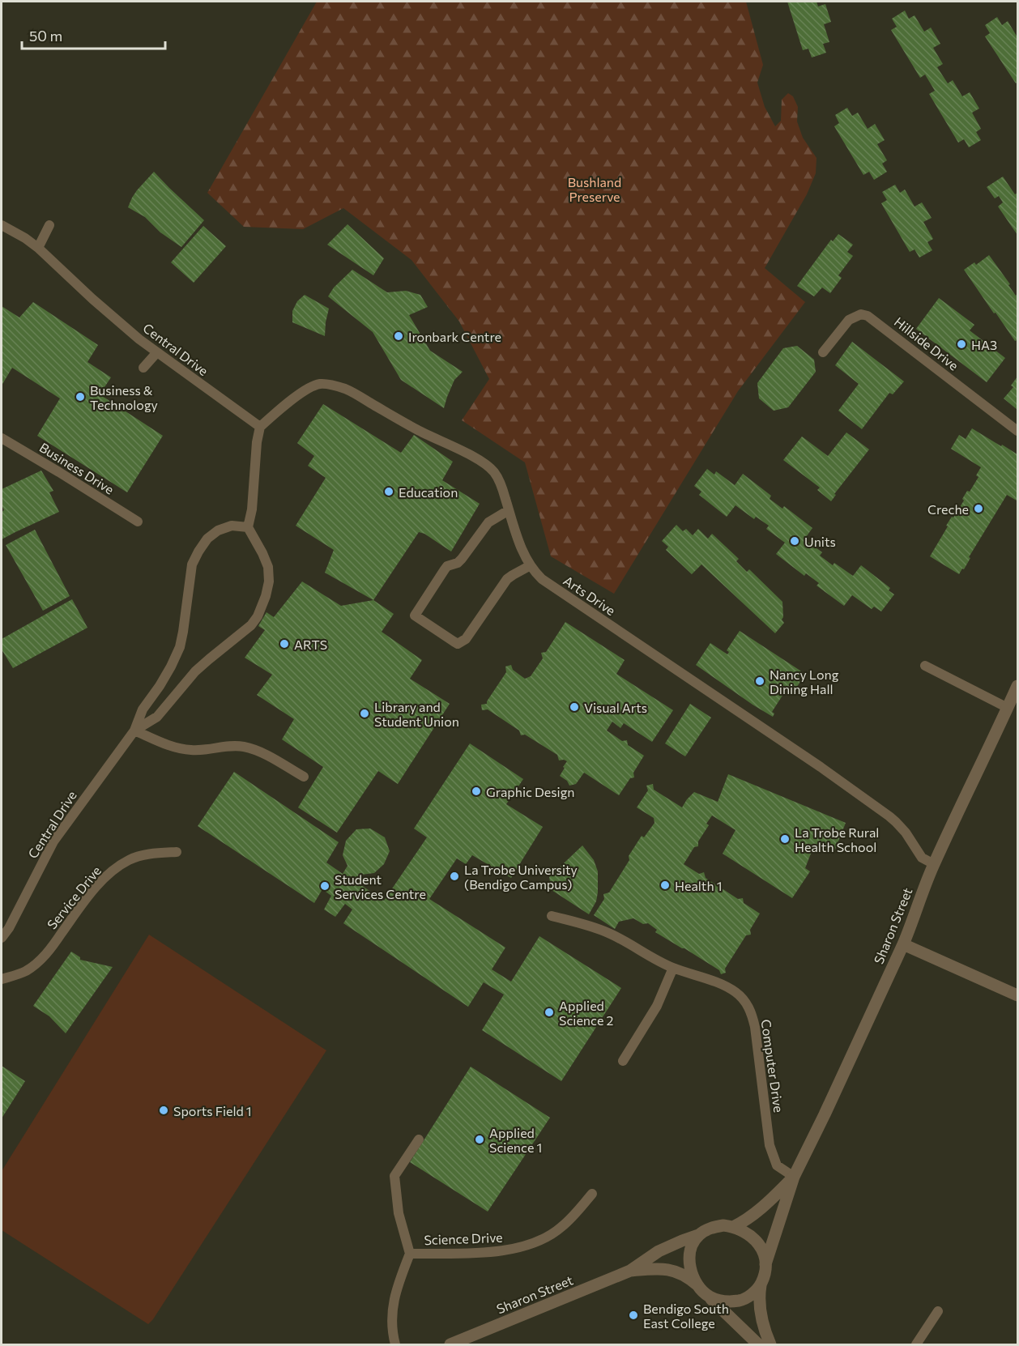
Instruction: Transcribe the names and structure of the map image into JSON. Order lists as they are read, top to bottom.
{
  "streets": {
    "street": ["Sharon Street"],
    "lane": [
      "Hillside Drive",
      "Central Drive",
      "Business Drive",
      "Arts Drive",
      "Service Drive",
      "Computer Drive",
      "Science Drive"
    ]
  },
  "crossings": [
    ["Central Drive", "Arts Drive"],
    ["Arts Drive", "Sharon Street"],
    ["Sharon Street", "Computer Drive"]
  ],
  "parks": ["Bushland Preserve"],
  "places": [
    "Ironbark Centre",
    "HA3",
    "Business & Technology",
    "Education",
    "Creche",
    "Units",
    "ARTS",
    "Nancy Long Dining Hall",
    "Visual Arts",
    "Library and Student Union",
    "Graphic Design",
    "La Trobe Rural Health School",
    "La Trobe University (Bendigo Campus)",
    "Health 1",
    "Student Services Centre",
    "Applied Science 2",
    "Sports Field 1",
    "Applied Science 1",
    "Bendigo South East College"
  ],
  "scale_bar": "50 m"
}
